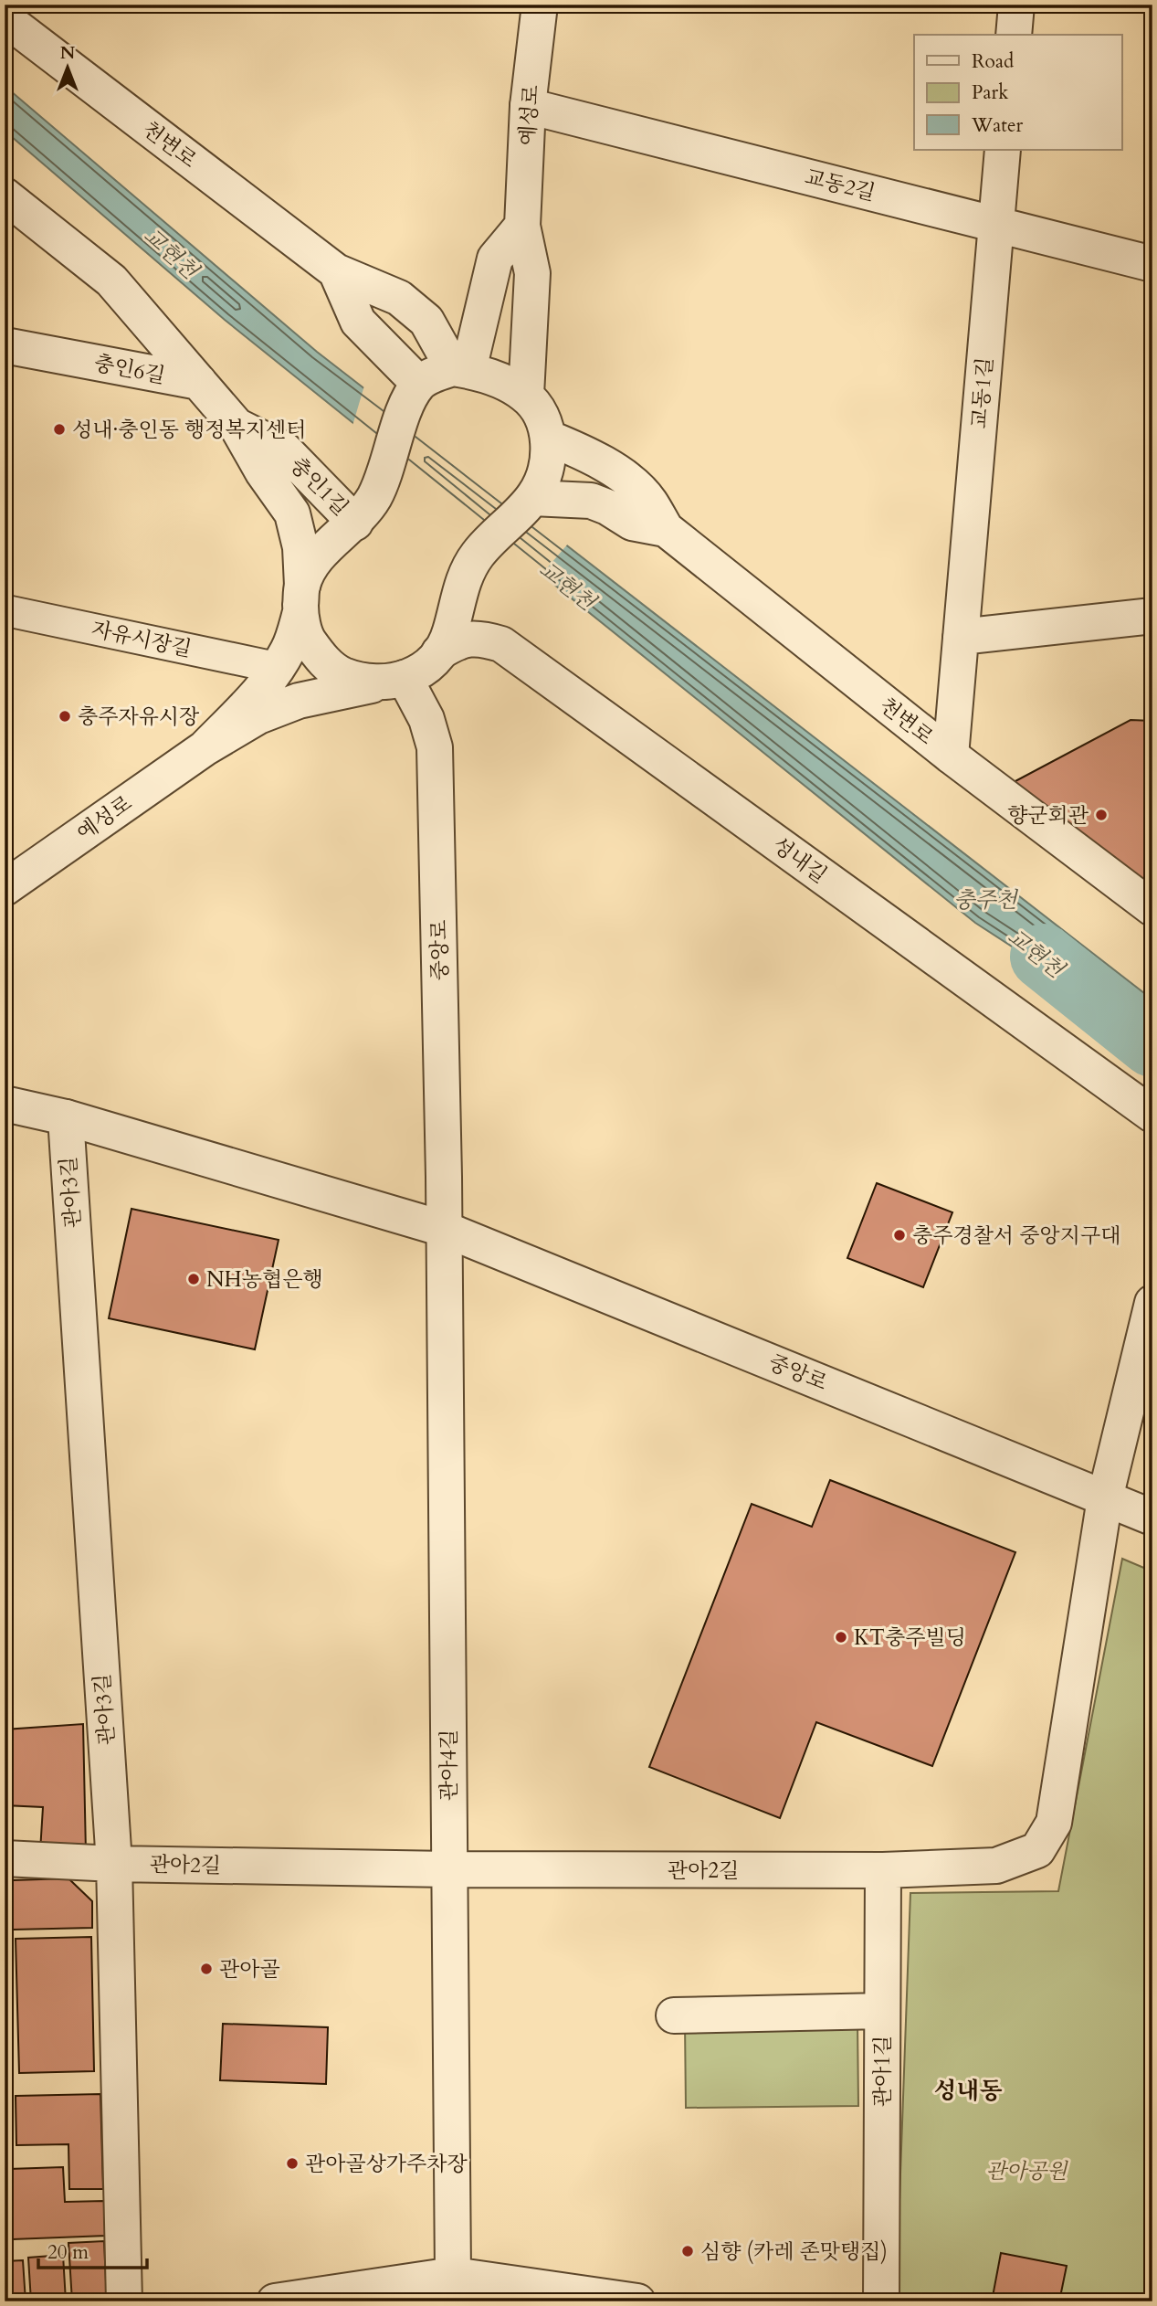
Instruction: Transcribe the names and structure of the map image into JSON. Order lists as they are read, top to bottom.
{
  "streets": {
    "street": [
      "예성로",
      "천변로",
      "교동2길",
      "충인6길",
      "교동1길",
      "충인1길",
      "자유시장길",
      "성내길",
      "중앙로",
      "관아3길",
      "관아4길",
      "관아2길",
      "관아1길"
    ]
  },
  "crossings": [
    ["예성로", "교동2길"],
    ["예성로", "충인1길"],
    ["예성로", "자유시장길"],
    ["예성로", "중앙로"],
    ["천변로", "교동1길"],
    ["교동2길", "교동1길"],
    ["중앙로", "관아3길"],
    ["중앙로", "관아4길"],
    ["중앙로", "관아2길"],
    ["관아3길", "관아2길"],
    ["관아4길", "관아2길"]
  ],
  "districts": ["성내동"],
  "water": ["교현천", "충주천"],
  "parks": ["관아공원"],
  "places": [
    "성내·충인동 행정복지센터",
    "충주자유시장",
    "향군회관",
    "충주경찰서 중앙지구대",
    "NH농협은행",
    "KT충주빌딩",
    "관아골",
    "관아골상가주차장",
    "심향 (카레 존맛탱집)"
  ],
  "legend": ["Road", "Park", "Water"],
  "scale_bar": "20 m",
  "north": "top"
}
